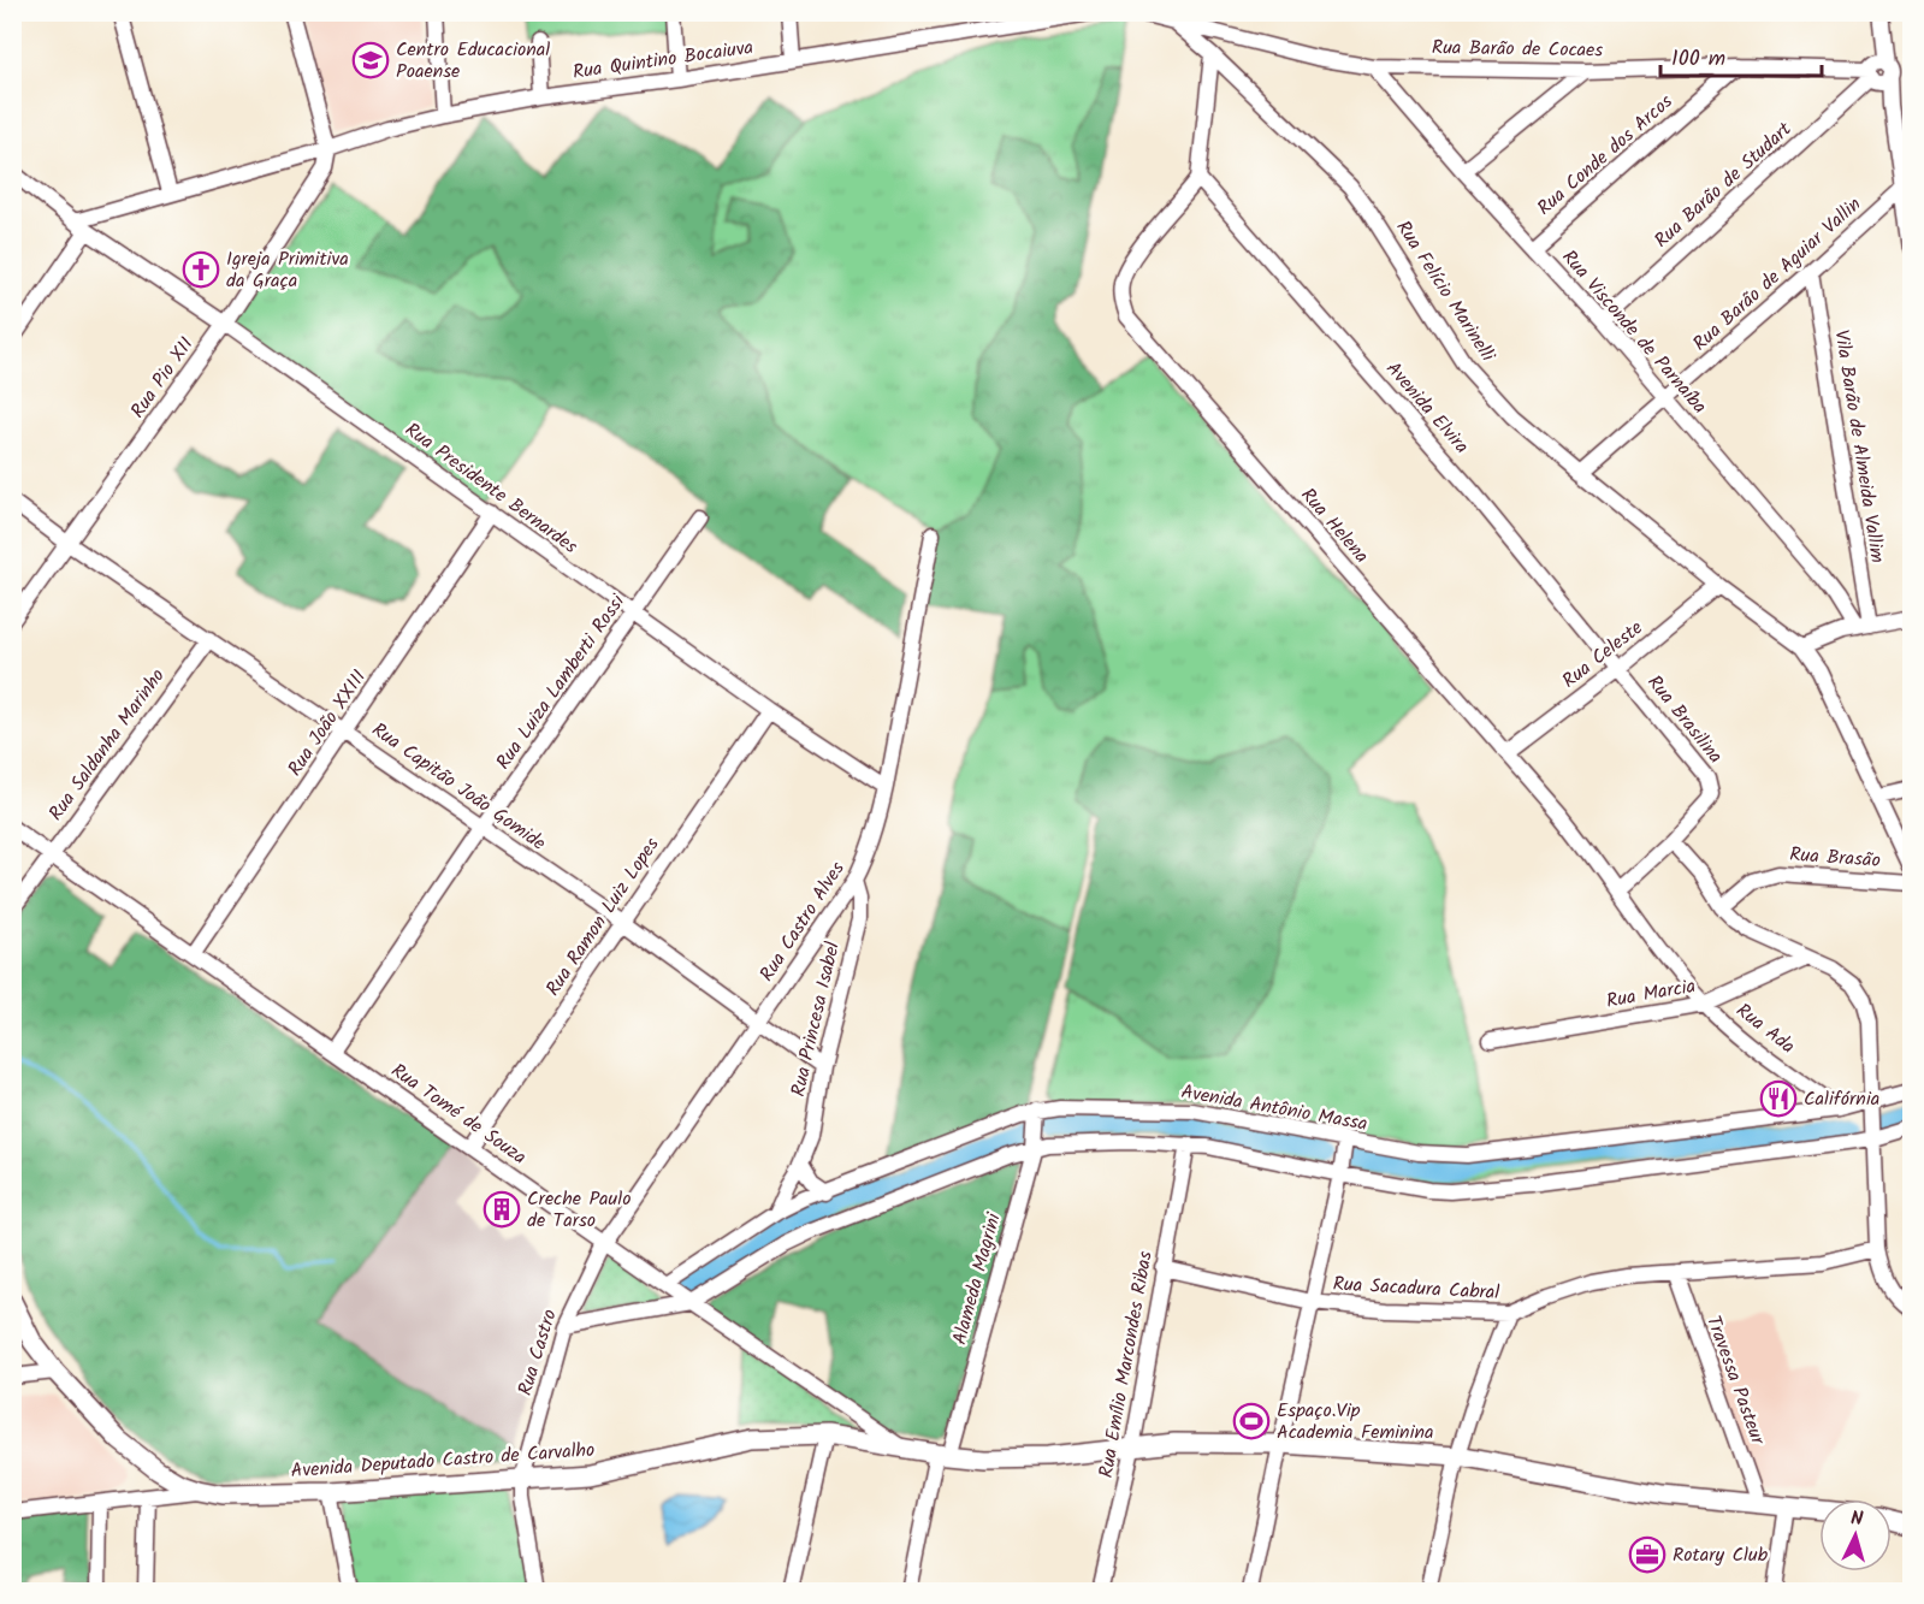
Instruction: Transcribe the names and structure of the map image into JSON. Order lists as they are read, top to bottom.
{
  "streets": {
    "main road": ["Avenida Deputado Castro de Carvalho"],
    "street": [
      "Rua Barão de Cocaes",
      "Rua Quintino Bocaiuva",
      "Rua Conde dos Arcos",
      "Rua Barão de Studart",
      "Rua Barão de Aguiar Vallin",
      "Rua Felício Marinelli",
      "Rua Visconde de Parnaíba",
      "Rua Pio XII",
      "Avenida Elvira",
      "Vila Barão de Almeida Vallim",
      "Rua Presidente Bernardes",
      "Rua Helena",
      "Rua Celeste",
      "Rua Luiza Lamberti Rossi",
      "Rua Brasilina",
      "Rua João XXIII",
      "Rua Saldanha Marinho",
      "Rua Capitão João Gomide",
      "Rua Brasão",
      "Rua Ramon Luiz Lopes",
      "Rua Castro Alves",
      "Rua Marcia",
      "Rua Princesa Isabel",
      "Rua Ada",
      "Avenida Antônio Massa",
      "Rua Tomé de Souza",
      "Alameda Magrini",
      "Rua Sacadura Cabral",
      "Rua Castro",
      "Rua Emílio Marcondes Ribas",
      "Travessa Pasteur"
    ]
  },
  "crossings": [
    ["Rua Barão de Cocaes", "Rua Conde dos Arcos"],
    ["Rua Barão de Cocaes", "Rua Barão de Studart"],
    ["Rua Barão de Cocaes", "Rua Felício Marinelli"],
    ["Rua Barão de Cocaes", "Rua Visconde de Parnaíba"],
    ["Rua Quintino Bocaiuva", "Rua Pio XII"],
    ["Rua Quintino Bocaiuva", "Rua Presidente Bernardes"],
    ["Rua Conde dos Arcos", "Rua Visconde de Parnaíba"],
    ["Rua Barão de Studart", "Rua Visconde de Parnaíba"],
    ["Rua Barão de Aguiar Vallin", "Rua Felício Marinelli"],
    ["Rua Barão de Aguiar Vallin", "Rua Visconde de Parnaíba"],
    ["Rua Barão de Aguiar Vallin", "Vila Barão de Almeida Vallim"],
    ["Rua Felício Marinelli", "Rua Celeste"],
    ["Rua Visconde de Parnaíba", "Vila Barão de Almeida Vallim"],
    ["Rua Pio XII", "Rua Presidente Bernardes"],
    ["Rua Pio XII", "Rua Capitão João Gomide"],
    ["Avenida Elvira", "Rua Helena"],
    ["Avenida Elvira", "Rua Celeste"],
    ["Avenida Elvira", "Rua Brasilina"],
    ["Rua Presidente Bernardes", "Rua Luiza Lamberti Rossi"],
    ["Rua Presidente Bernardes", "Rua João XXIII"],
    ["Rua Presidente Bernardes", "Rua Ramon Luiz Lopes"],
    ["Rua Presidente Bernardes", "Rua Castro Alves"],
    ["Rua Helena", "Rua Celeste"],
    ["Rua Helena", "Rua Brasilina"],
    ["Rua Helena", "Rua Ada"],
    ["Rua Celeste", "Rua Brasilina"],
    ["Rua Luiza Lamberti Rossi", "Rua Capitão João Gomide"],
    ["Rua Luiza Lamberti Rossi", "Rua Tomé de Souza"],
    ["Rua Brasilina", "Rua Ada"],
    ["Rua João XXIII", "Rua Capitão João Gomide"],
    ["Rua João XXIII", "Rua Tomé de Souza"],
    ["Rua Saldanha Marinho", "Rua Capitão João Gomide"],
    ["Rua Saldanha Marinho", "Rua Tomé de Souza"],
    ["Rua Capitão João Gomide", "Rua Ramon Luiz Lopes"],
    ["Rua Capitão João Gomide", "Rua Castro Alves"],
    ["Rua Capitão João Gomide", "Rua Princesa Isabel"],
    ["Rua Ramon Luiz Lopes", "Rua Tomé de Souza"],
    ["Rua Castro Alves", "Rua Princesa Isabel"],
    ["Rua Castro Alves", "Rua Tomé de Souza"],
    ["Rua Castro Alves", "Rua Castro"],
    ["Rua Marcia", "Rua Ada"],
    ["Rua Princesa Isabel", "Avenida Antônio Massa"],
    ["Rua Ada", "Avenida Antônio Massa"],
    ["Avenida Antônio Massa", "Rua Tomé de Souza"],
    ["Avenida Antônio Massa", "Alameda Magrini"],
    ["Rua Tomé de Souza", "Rua Castro"],
    ["Rua Tomé de Souza", "Avenida Deputado Castro de Carvalho"],
    ["Alameda Magrini", "Avenida Deputado Castro de Carvalho"],
    ["Rua Sacadura Cabral", "Rua Emílio Marcondes Ribas"],
    ["Rua Sacadura Cabral", "Travessa Pasteur"],
    ["Rua Castro", "Avenida Deputado Castro de Carvalho"],
    ["Rua Emílio Marcondes Ribas", "Avenida Deputado Castro de Carvalho"],
    ["Travessa Pasteur", "Avenida Deputado Castro de Carvalho"]
  ],
  "places": {
    "school or university": ["Centro Educacional Poaense"],
    "church": ["Igreja Primitiva da Graça"],
    "restaurant": ["Califórnia"],
    "building": ["Creche Paulo de Tarso"],
    "sports": ["Espaço.Vip Academia Feminina"],
    "office": ["Rotary Club"]
  },
  "scale_bar": "100 m",
  "north": "top"
}
